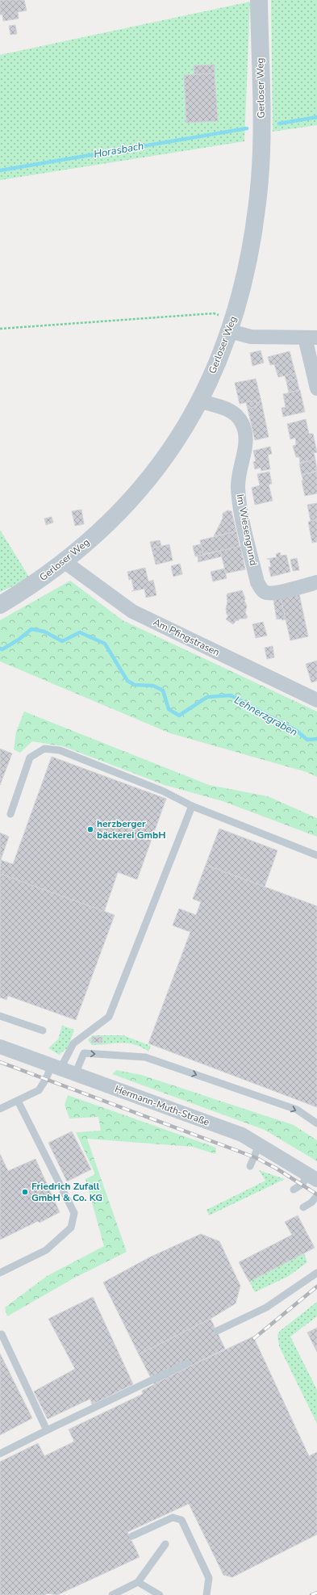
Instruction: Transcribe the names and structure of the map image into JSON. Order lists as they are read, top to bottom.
{
  "streets": {
    "street": [
      "Gerloser Weg",
      "Im Wiesengrund",
      "Am Pfingstrasen",
      "Hermann-Muth-Straße"
    ]
  },
  "crossings": [
    ["Gerloser Weg", "Im Wiesengrund"],
    ["Gerloser Weg", "Am Pfingstrasen"]
  ],
  "water": ["Horasbach", "Lehnerzgraben"],
  "places": ["herzberger bäckerei GmbH", "Friedrich Zufall GmbH & Co. KG"]
}
